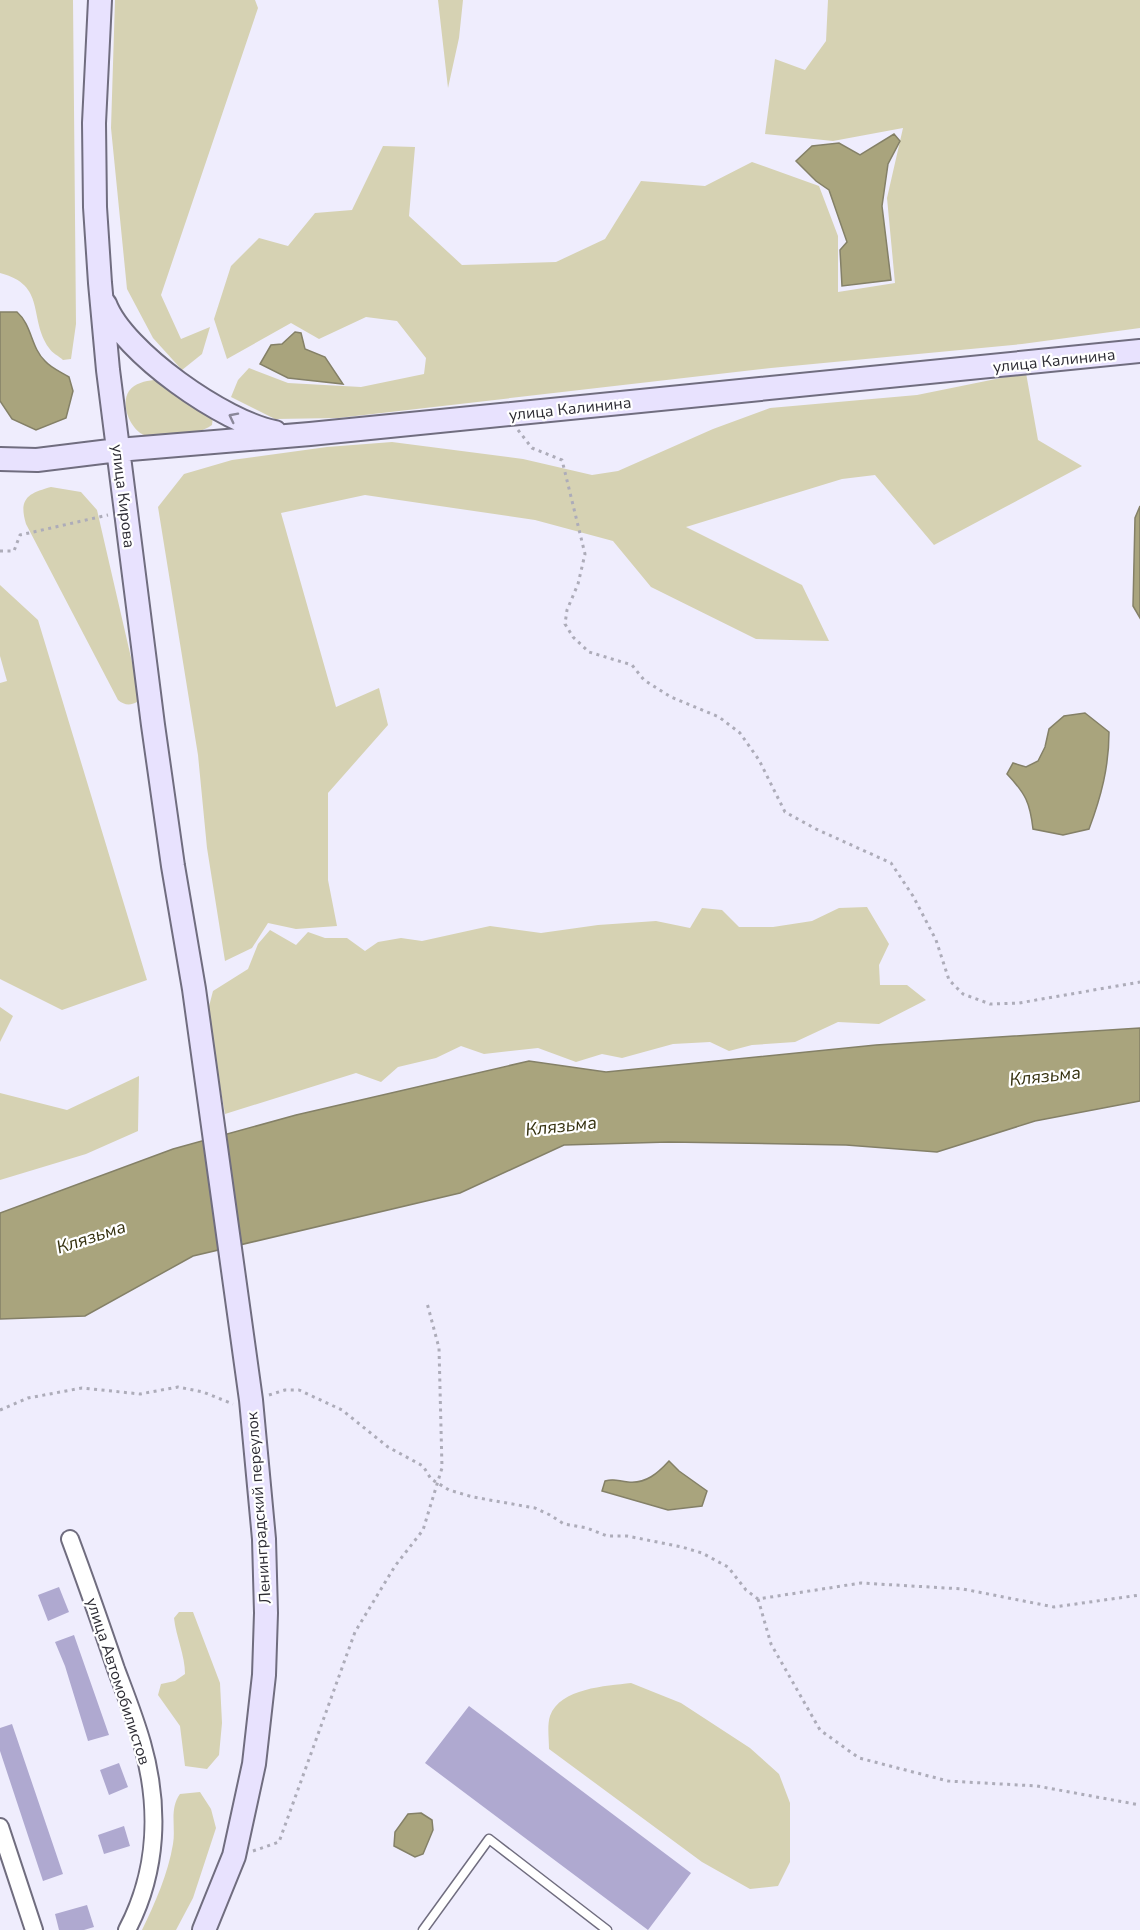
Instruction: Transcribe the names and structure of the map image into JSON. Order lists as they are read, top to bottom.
{
  "streets": {
    "main road": ["улица Калинина", "улица Кирова", "Ленинградский переулок"],
    "street": ["улица Автомобилистов"]
  },
  "crossings": [
    ["улица Калинина", "улица Кирова"],
    ["улица Кирова", "Ленинградский переулок"]
  ],
  "water": ["Клязьма"]
}
